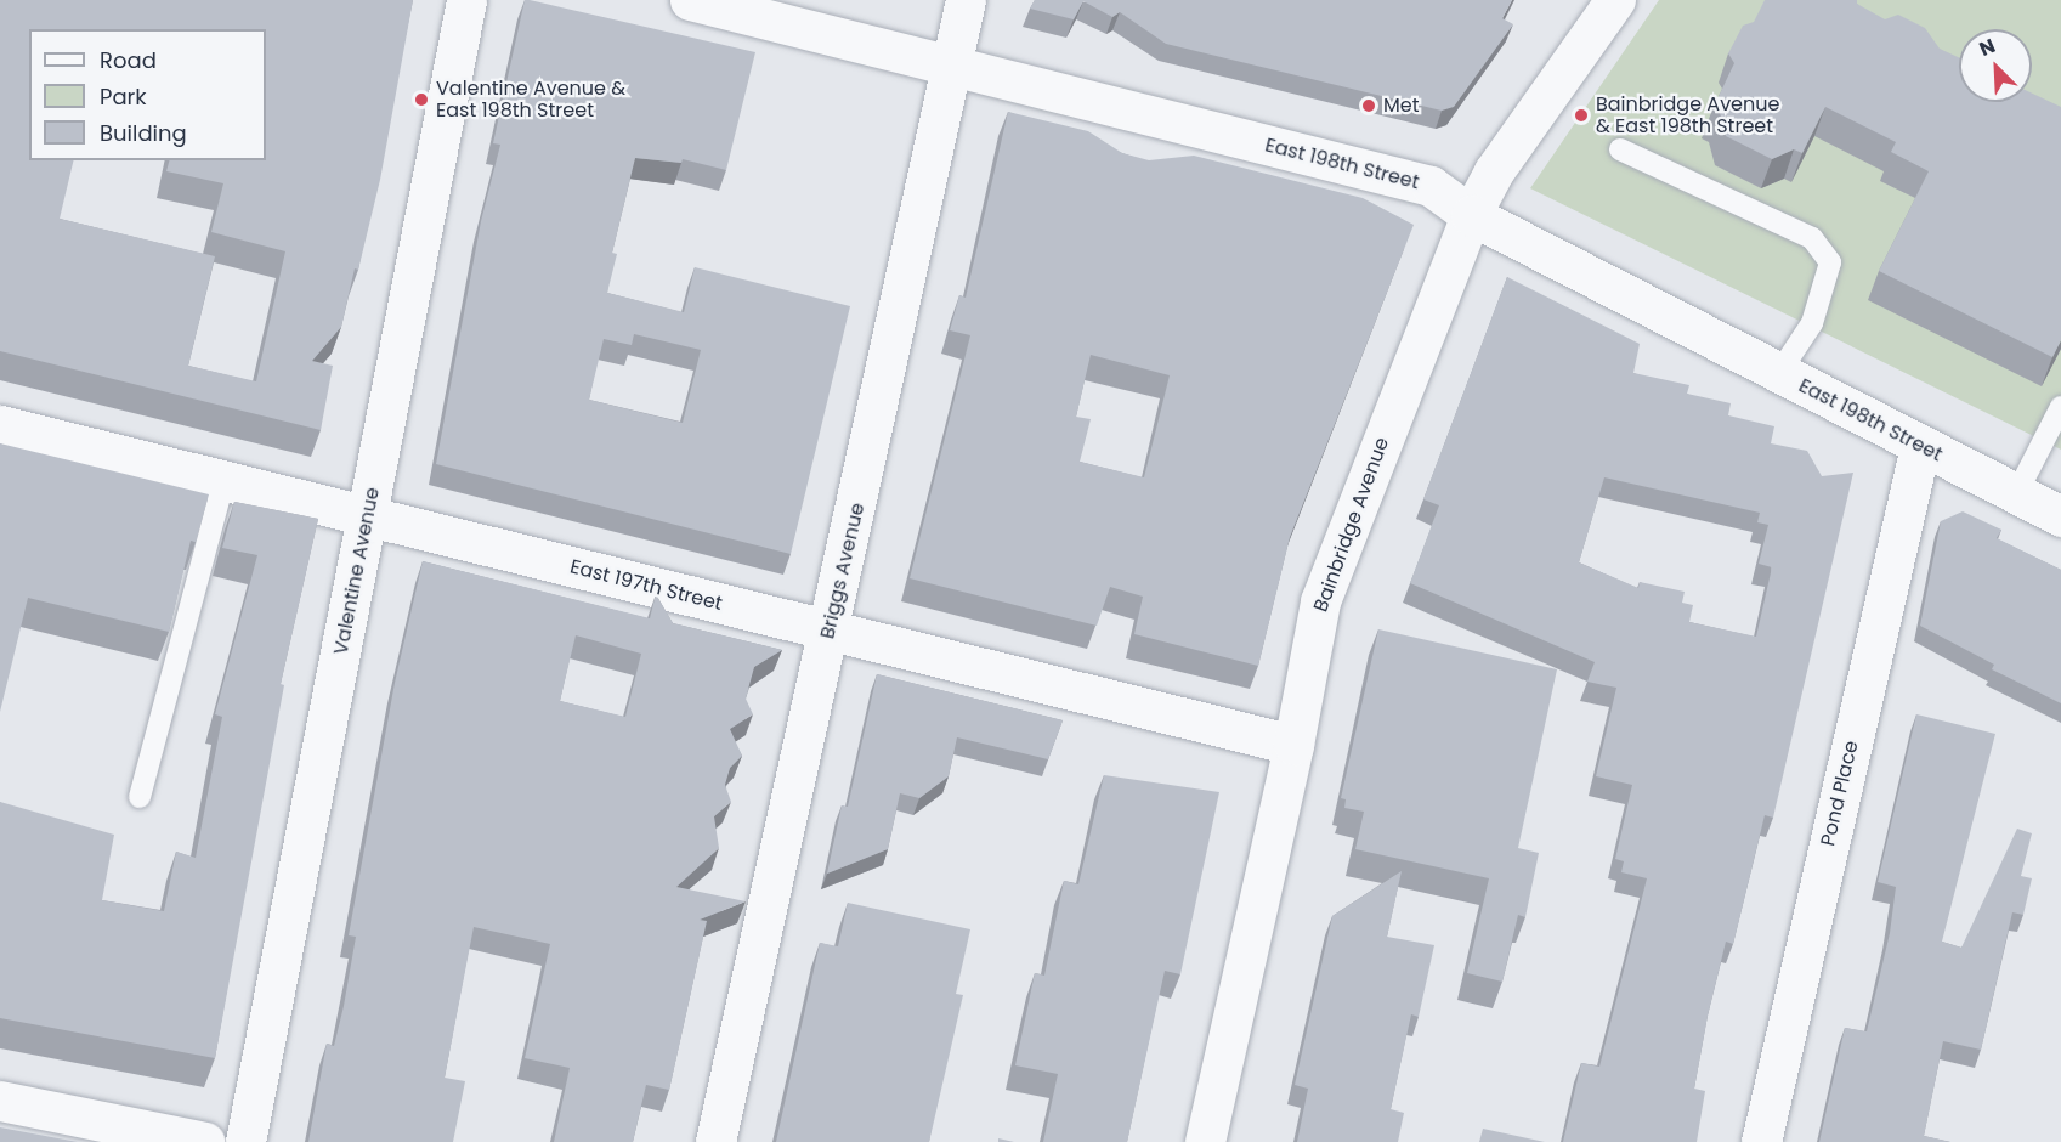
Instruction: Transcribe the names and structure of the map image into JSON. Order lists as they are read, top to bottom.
{
  "streets": {
    "street": [
      "East 198th Street",
      "Bainbridge Avenue",
      "Valentine Avenue",
      "Briggs Avenue",
      "East 197th Street",
      "Pond Place"
    ]
  },
  "crossings": [
    ["East 198th Street", "Bainbridge Avenue"],
    ["East 198th Street", "Briggs Avenue"],
    ["East 198th Street", "Pond Place"],
    ["Bainbridge Avenue", "East 197th Street"],
    ["Valentine Avenue", "East 197th Street"],
    ["Briggs Avenue", "East 197th Street"]
  ],
  "places": ["Valentine Avenue & East 198th Street", "Met", "Bainbridge Avenue & East 198th Street"],
  "legend": ["Road", "Park", "Building"],
  "north": "top left"
}
